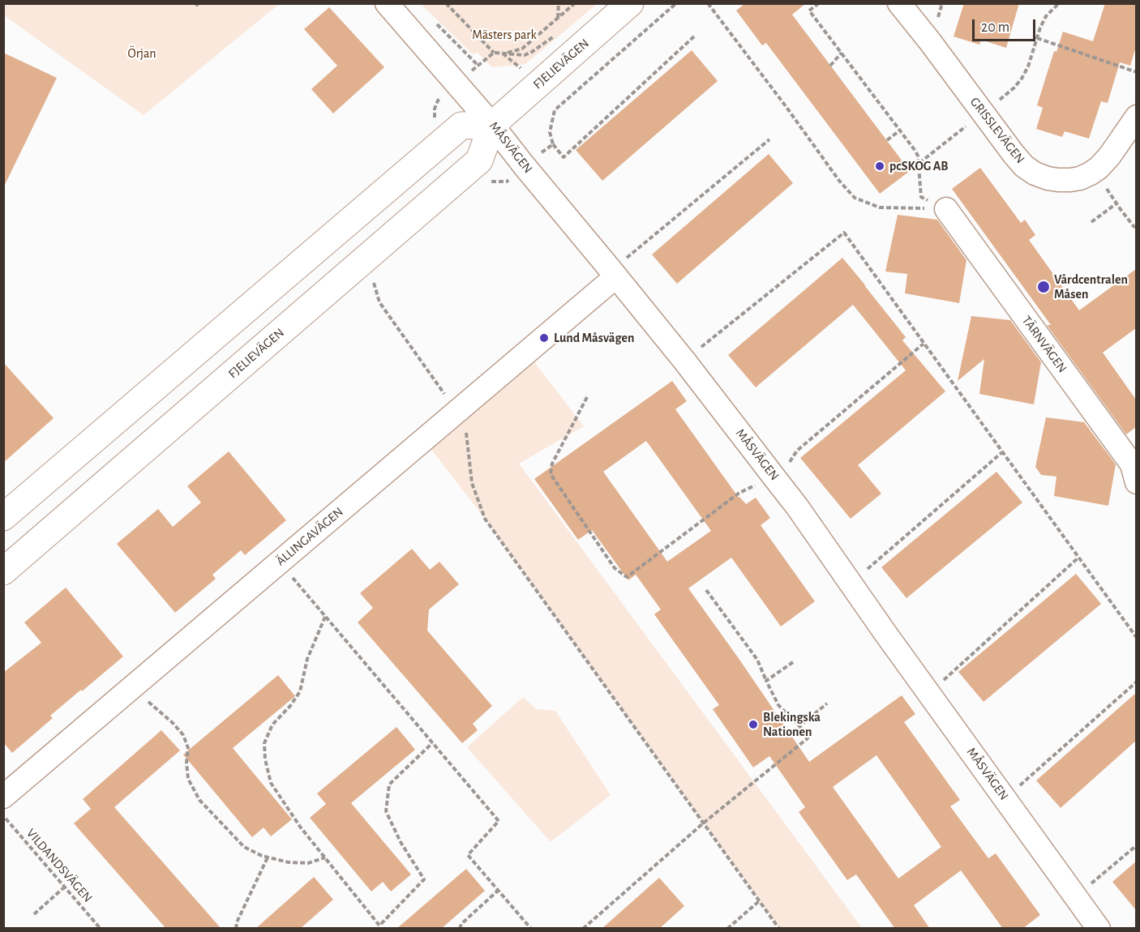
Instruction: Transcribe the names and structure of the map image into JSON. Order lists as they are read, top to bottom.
{
  "streets": {
    "main road": ["FJELIEVÄGEN"],
    "street": [
      "GRISSLEVÄGEN",
      "MÅSVÄGEN",
      "TÄRNVÄGEN",
      "ÄLLINGAVÄGEN"
    ],
    "path": ["VILDANDSVÄGEN"]
  },
  "crossings": [
    ["FJELIEVÄGEN", "MÅSVÄGEN"],
    ["MÅSVÄGEN", "ÄLLINGAVÄGEN"]
  ],
  "parks": ["Mästers park", "Örjan"],
  "places": [
    "pcSKOG AB",
    "Vårdcentralen Måsen",
    "Lund Måsvägen",
    "Blekingska Nationen"
  ],
  "scale_bar": "20 m"
}
